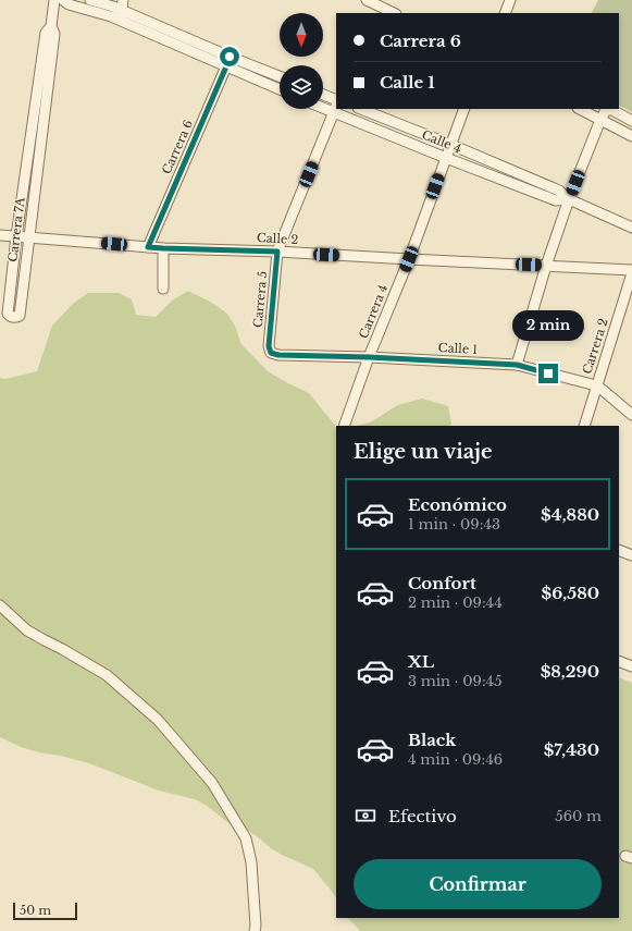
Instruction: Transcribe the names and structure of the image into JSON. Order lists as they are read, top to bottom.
{
  "streets": {
    "street": [
      "Calle 4",
      "Carrera 6",
      "Carrera 7A",
      "Calle 2",
      "Carrera 5",
      "Carrera 4",
      "Carrera 2",
      "Calle 1"
    ]
  },
  "crossings": [
    ["Calle 4", "Carrera 5"],
    ["Calle 4", "Carrera 4"],
    ["Carrera 6", "Calle 2"],
    ["Carrera 7A", "Calle 2"],
    ["Calle 2", "Carrera 5"],
    ["Calle 2", "Carrera 4"],
    ["Calle 2", "Carrera 2"],
    ["Carrera 5", "Calle 1"],
    ["Carrera 4", "Calle 1"],
    ["Carrera 2", "Calle 1"]
  ],
  "scale_bar": "50 m",
  "north": "bottom",
  "page": {
    "banner": ["Carrera 6", "Calle 1"],
    "bubble": "2 min",
    "heading": "Elige un viaje",
    "list": [
      {
        "name": "Económico",
        "note": "1 min · 09:43",
        "value": "$4,880"
      },
      {
        "name": "Confort",
        "note": "2 min · 09:44",
        "value": "$6,580"
      },
      {
        "name": "XL",
        "note": "3 min · 09:45",
        "value": "$8,290"
      },
      {
        "name": "Black",
        "note": "4 min · 09:46",
        "value": "$7,430"
      }
    ],
    "pay": ["Efectivo", "560 m"],
    "buttons": "Confirmar",
    "scale": "50 m"
  }
}
